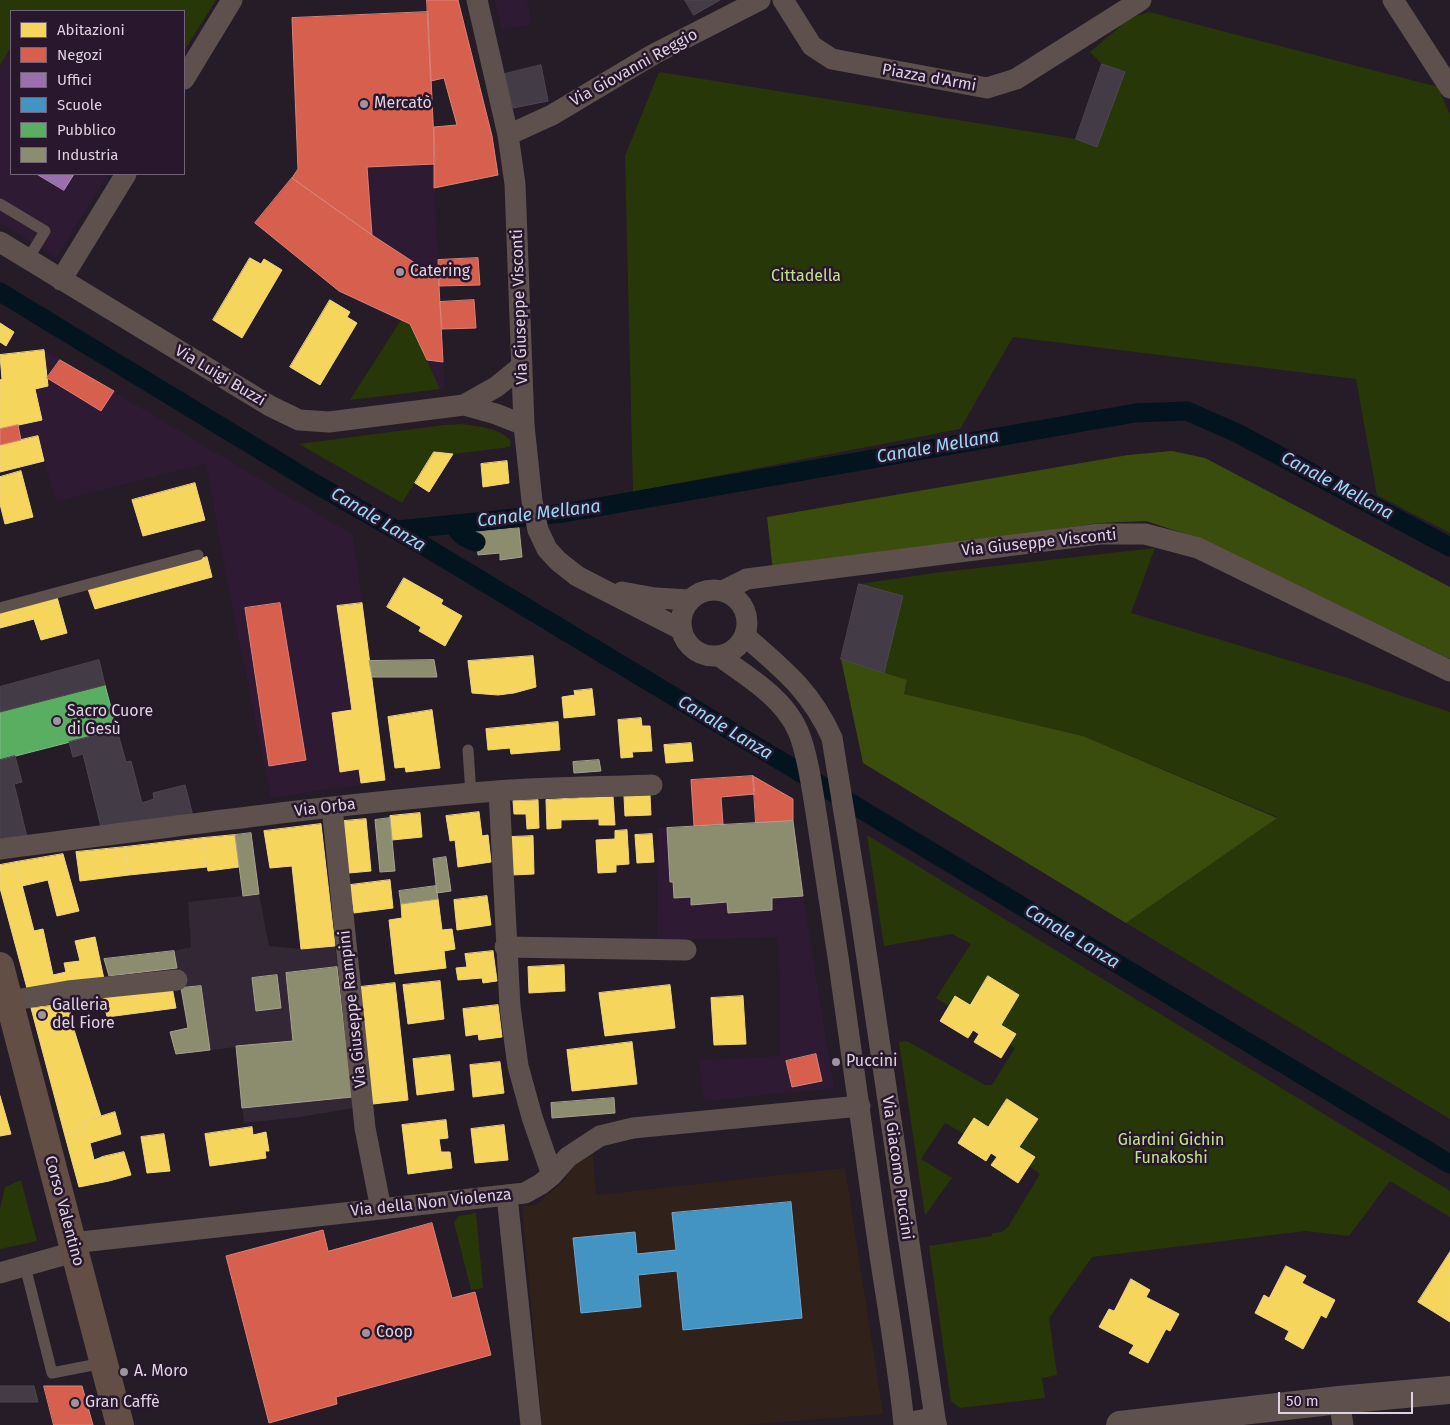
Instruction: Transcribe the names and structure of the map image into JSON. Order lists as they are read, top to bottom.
{
  "streets": {
    "main road": ["Corso Valentino"],
    "street": [
      "Via Giovanni Reggio",
      "Piazza d'Armi",
      "Via Giuseppe Visconti",
      "Via Luigi Buzzi",
      "Via Orba",
      "Via Giuseppe Rampini",
      "Via Giacomo Puccini",
      "Via della Non Violenza"
    ]
  },
  "crossings": [
    ["Via Giovanni Reggio", "Via Giuseppe Visconti"],
    ["Via Giuseppe Visconti", "Via Luigi Buzzi"],
    ["Via Giuseppe Visconti", "Via Giacomo Puccini"],
    ["Via Orba", "Via Giuseppe Rampini"],
    ["Via Giuseppe Rampini", "Via della Non Violenza"],
    ["Via Giacomo Puccini", "Via della Non Violenza"],
    ["Via della Non Violenza", "Corso Valentino"]
  ],
  "water": ["Canale Mellana", "Canale Lanza"],
  "parks": ["Cittadella", "Giardini Gichin Funakoshi"],
  "places": [
    "Mercatò",
    "Catering",
    "Sacro Cuore di Gesù",
    "Galleria del Fiore",
    "Puccini",
    "Coop",
    "A. Moro",
    "Gran Caffè"
  ],
  "legend": [
    "Abitazioni",
    "Negozi",
    "Uffici",
    "Scuole",
    "Pubblico",
    "Industria"
  ],
  "scale_bar": "50 m"
}
